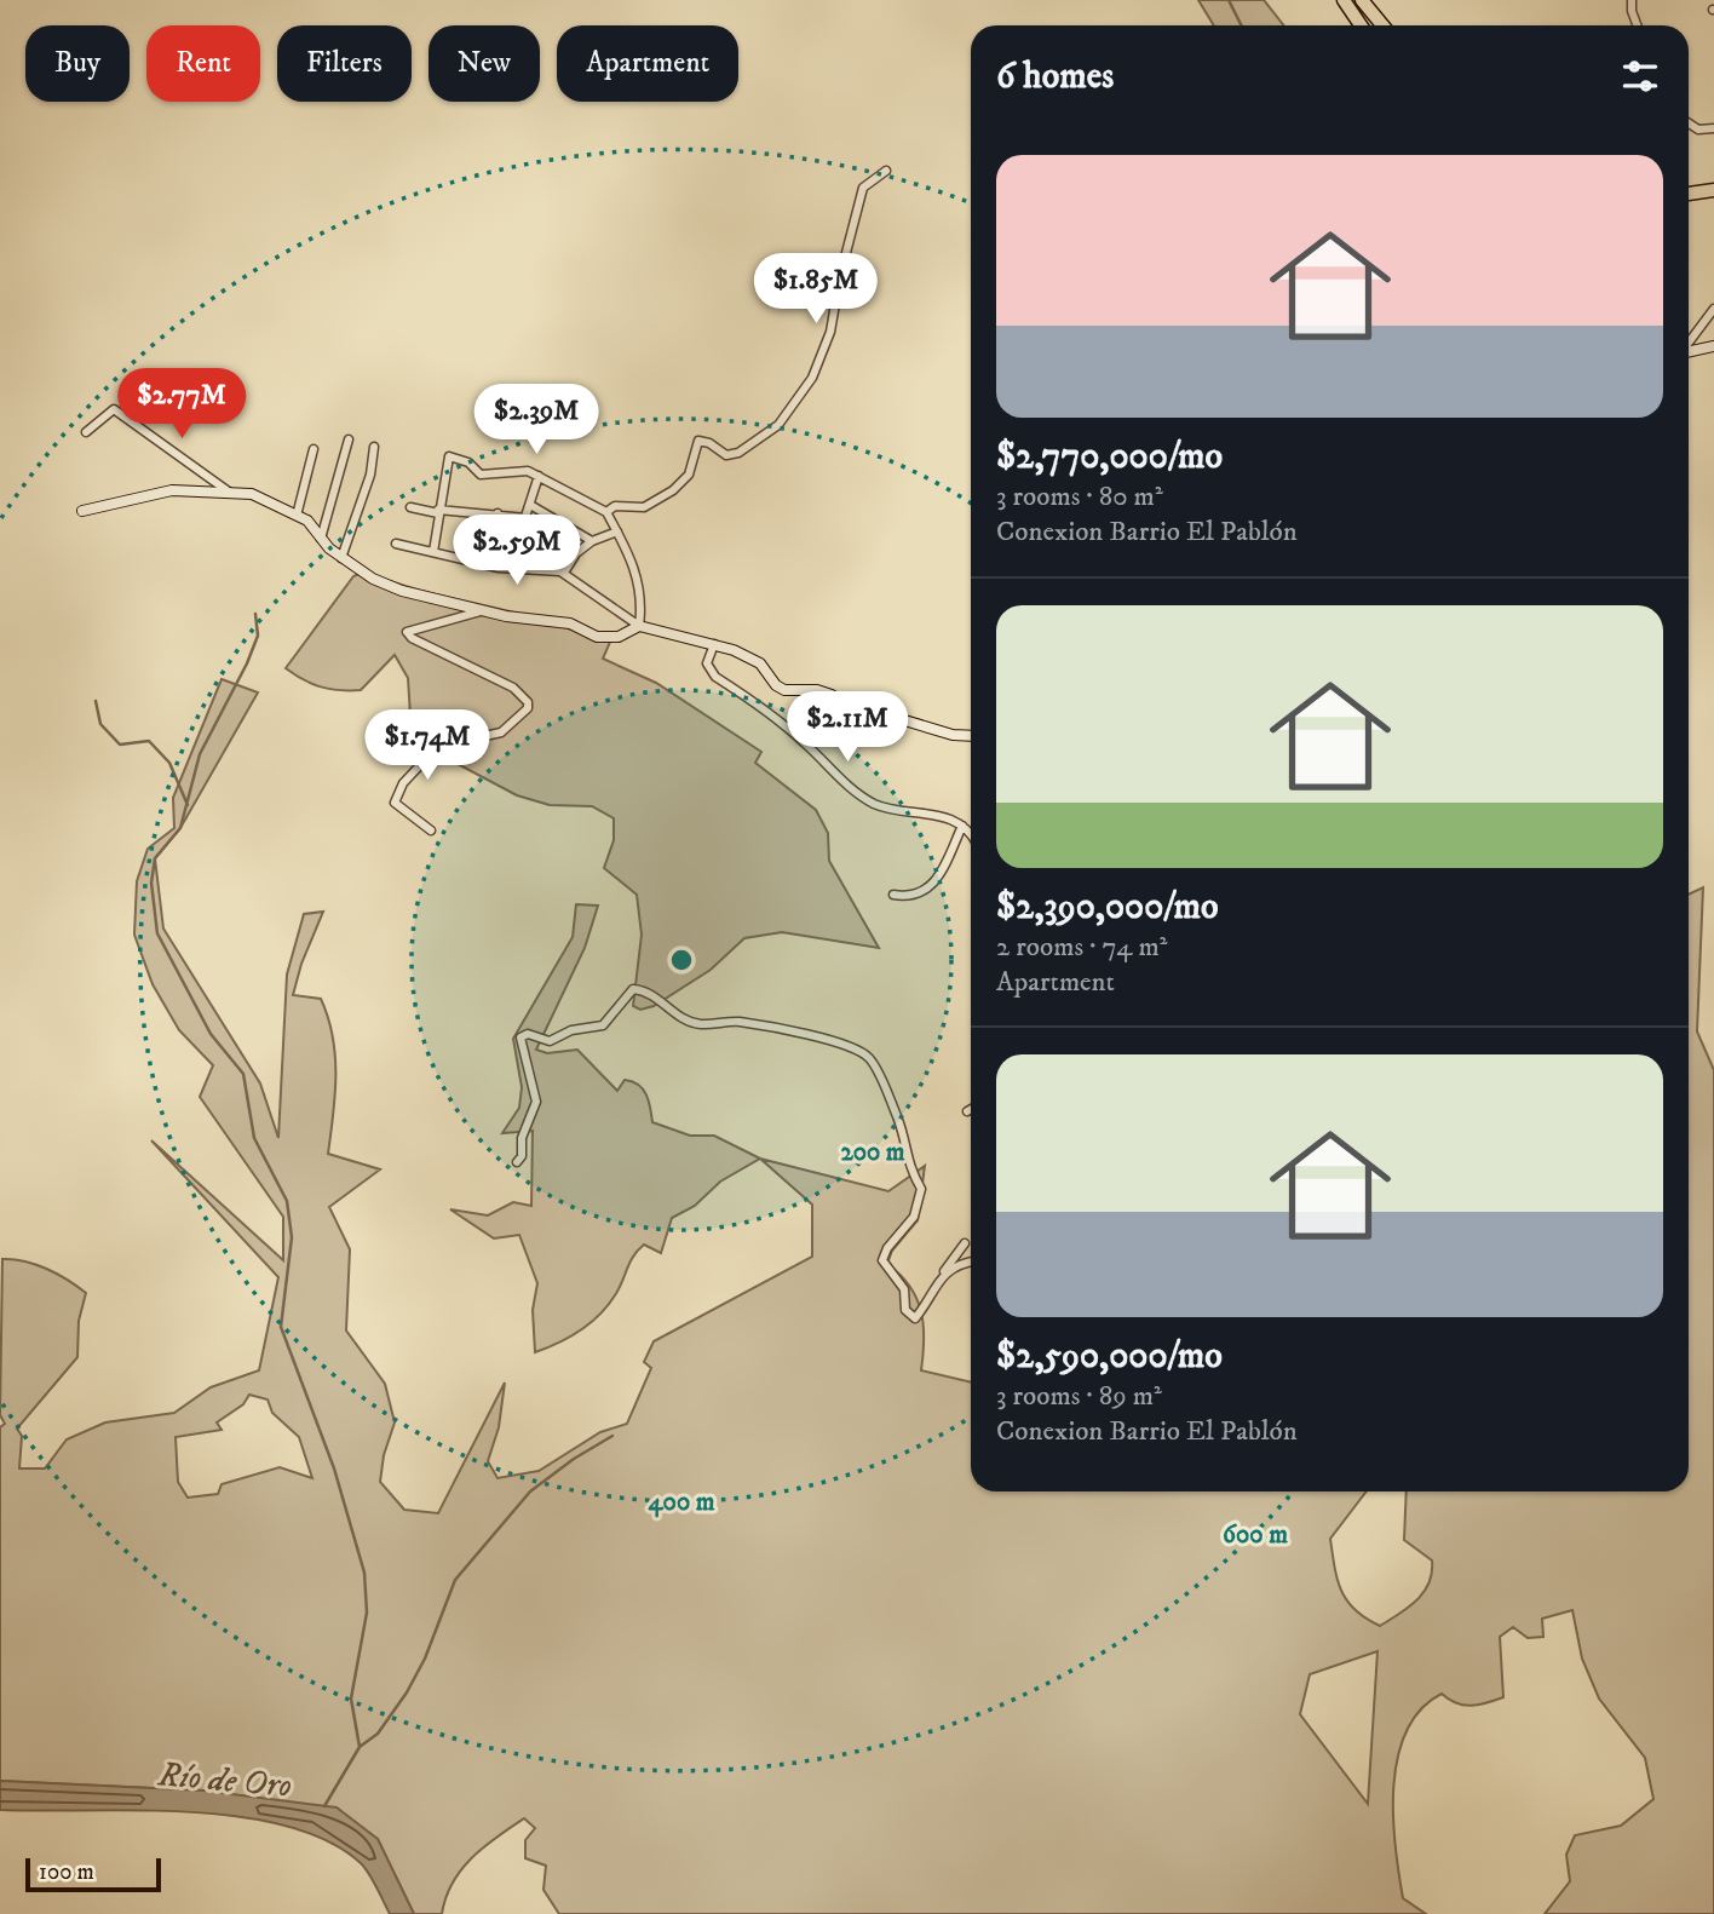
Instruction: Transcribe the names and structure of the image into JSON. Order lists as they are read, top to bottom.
{
  "water": ["Río de Oro"],
  "scale_bar": "100 m",
  "page": {
    "chip": [
      "Buy",
      "Rent",
      "Filters",
      "New",
      "Apartment"
    ],
    "heading": "6 homes",
    "list": [
      {
        "name": "$2,770,000/mo",
        "note": "3 rooms · 80 m² · Conexion Barrio El Pablón"
      },
      {
        "name": "$2,390,000/mo",
        "note": "2 rooms · 74 m² · Apartment"
      },
      {
        "name": "$2,590,000/mo",
        "note": "3 rooms · 89 m² · Conexion Barrio El Pablón"
      }
    ],
    "price": [
      "$1.85M",
      "$2.77M",
      "$2.39M",
      "$2.59M",
      "$2.11M",
      "$1.74M"
    ],
    "scale": "100 m"
  },
  "rings": ["200 m", "400 m", "600 m"]
}
